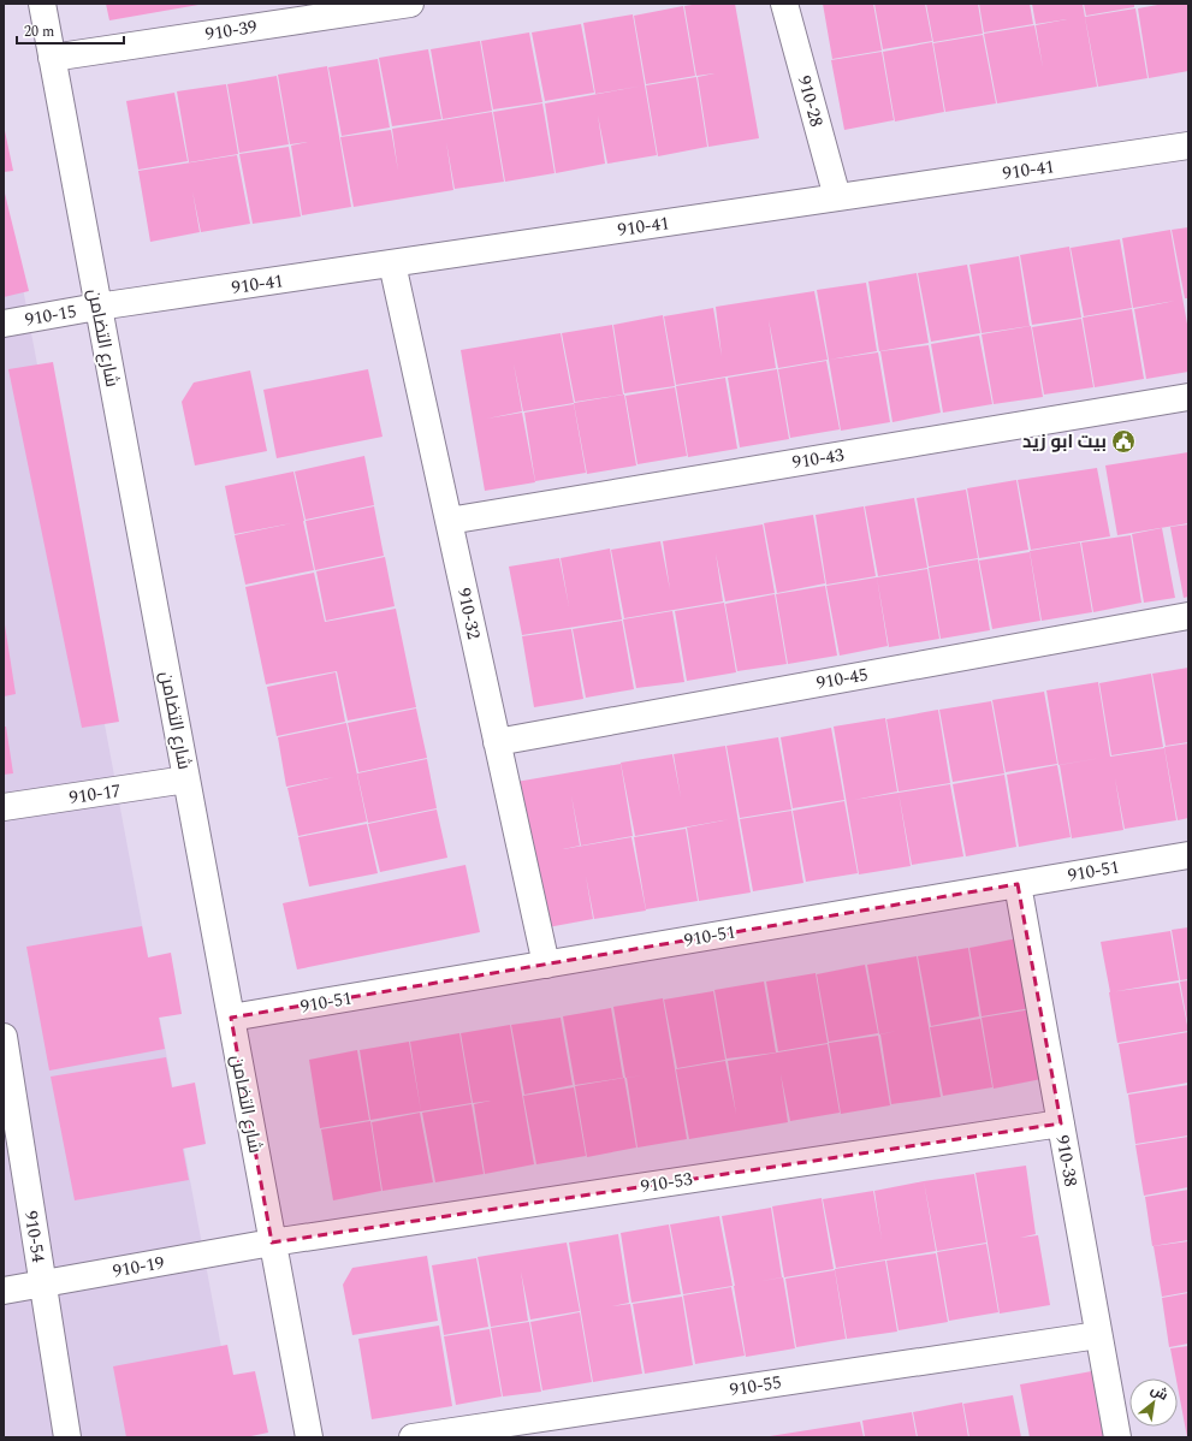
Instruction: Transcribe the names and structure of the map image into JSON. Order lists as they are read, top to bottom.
{
  "streets": {
    "street": [
      "910-39",
      "910-28",
      "910-41",
      "910-15",
      "شارع التضامن",
      "910-43",
      "910-32",
      "910-45",
      "910-17",
      "910-51",
      "910-38",
      "910-53",
      "910-54",
      "910-19",
      "910-55"
    ]
  },
  "crossings": [
    ["910-39", "شارع التضامن"],
    ["910-28", "910-41"],
    ["910-41", "910-15"],
    ["910-41", "شارع التضامن"],
    ["910-41", "910-32"],
    ["910-15", "شارع التضامن"],
    ["شارع التضامن", "910-17"],
    ["شارع التضامن", "910-51"],
    ["شارع التضامن", "910-53"],
    ["شارع التضامن", "910-19"],
    ["910-43", "910-32"],
    ["910-32", "910-45"],
    ["910-32", "910-51"],
    ["910-51", "910-38"],
    ["910-38", "910-53"],
    ["910-38", "910-55"],
    ["910-53", "910-19"],
    ["910-54", "910-19"]
  ],
  "places": {
    "public building": ["بيت ابو زيد"]
  },
  "scale_bar": "20 m",
  "north": "top right"
}
